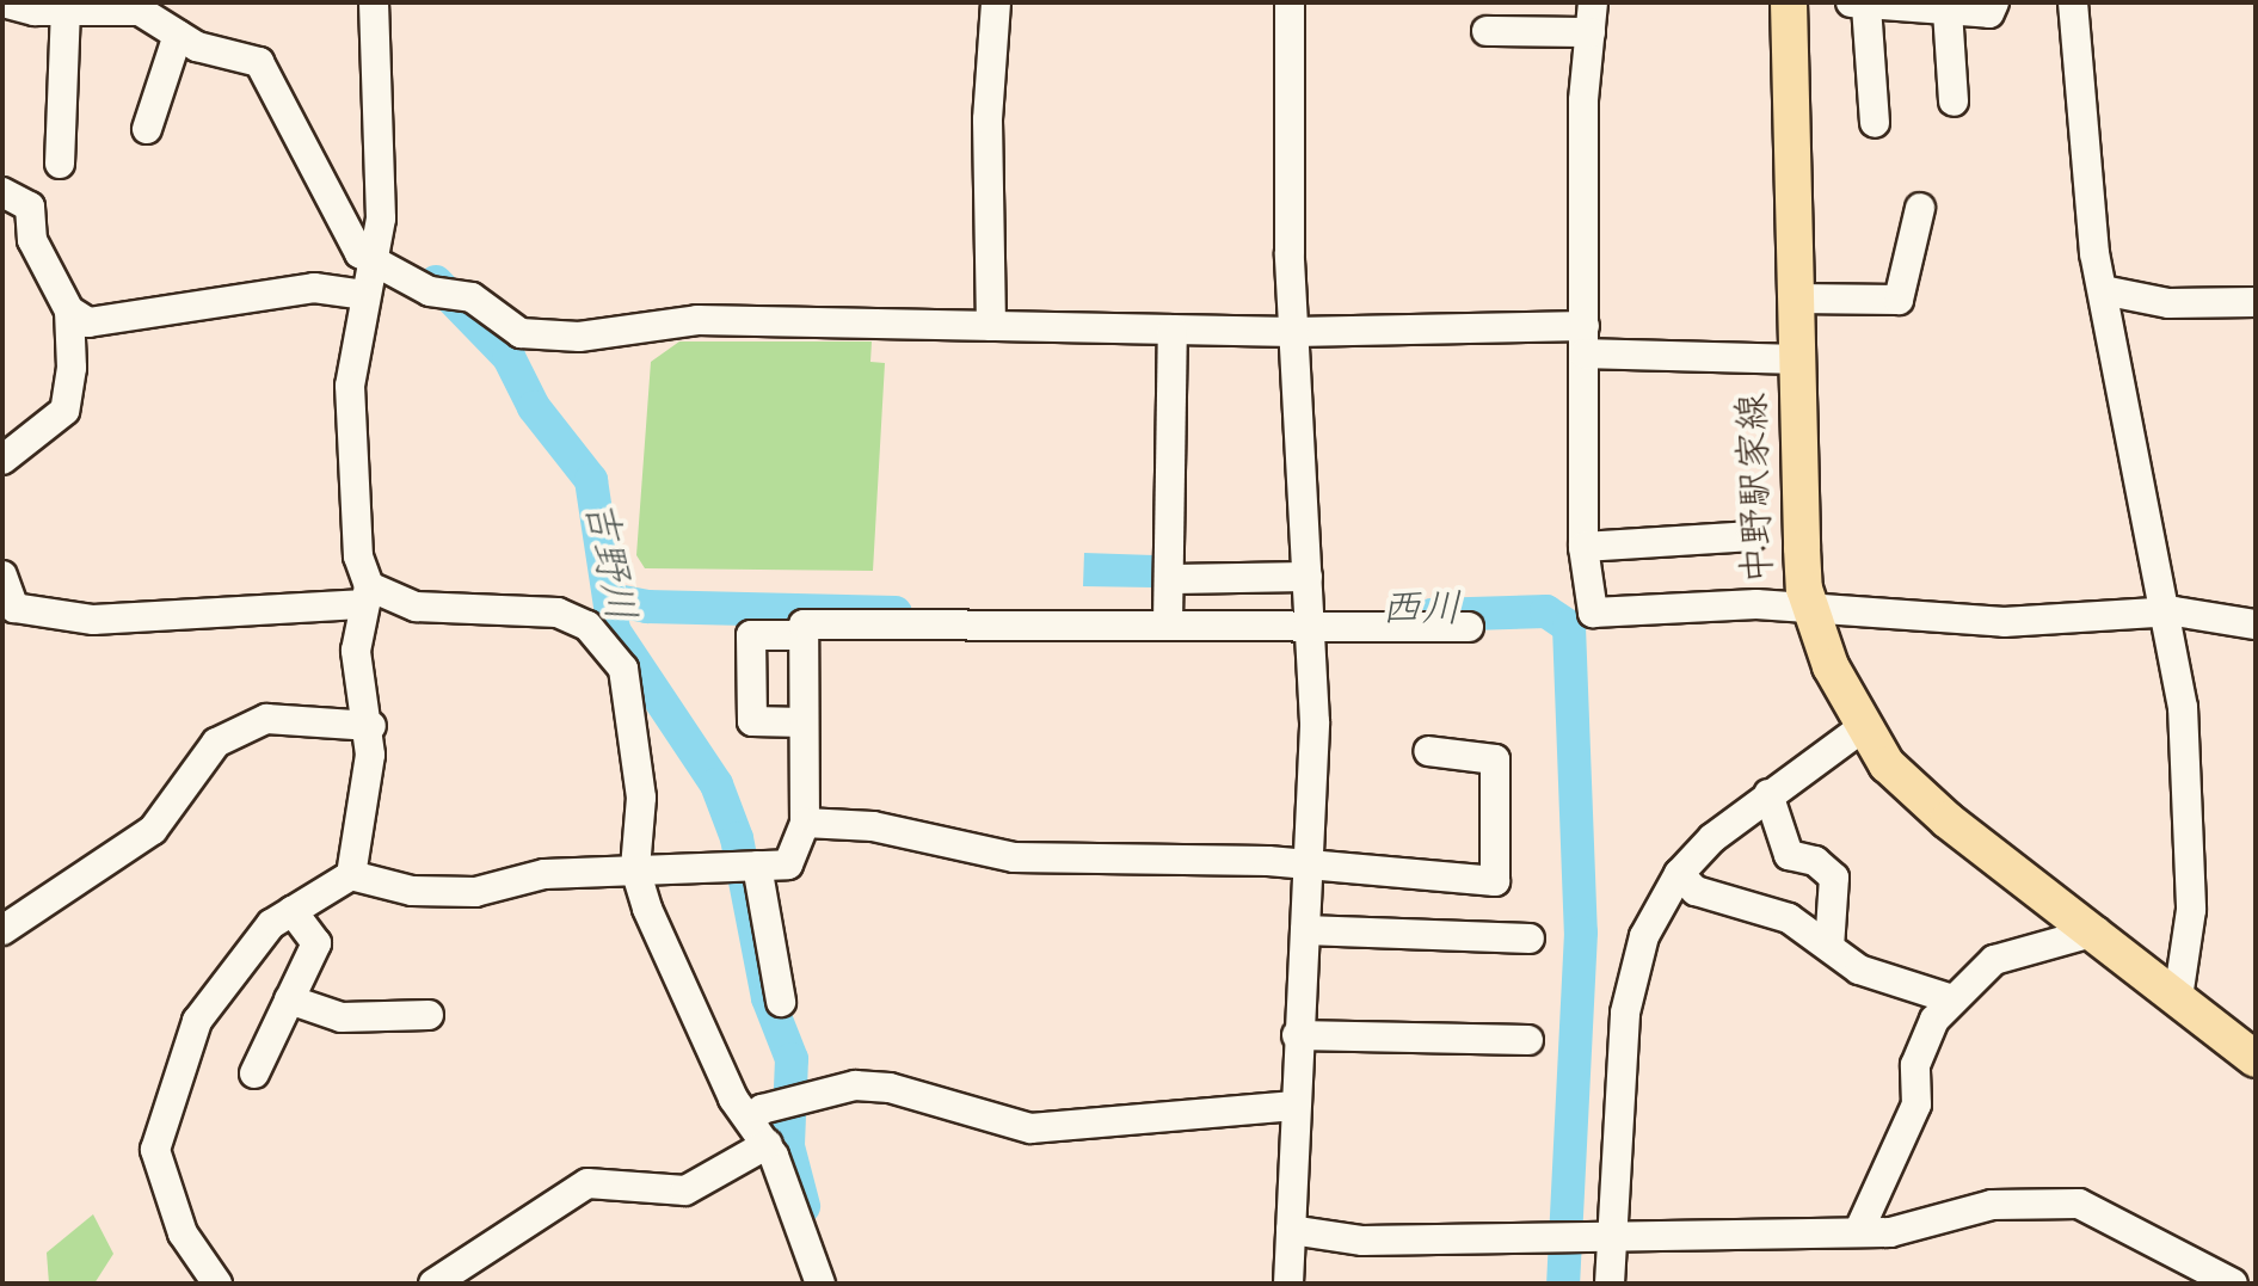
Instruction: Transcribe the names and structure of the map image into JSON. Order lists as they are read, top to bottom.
{
  "streets": {
    "main road": ["中野駅家線"]
  },
  "water": ["吉野川", "西川"]
}
